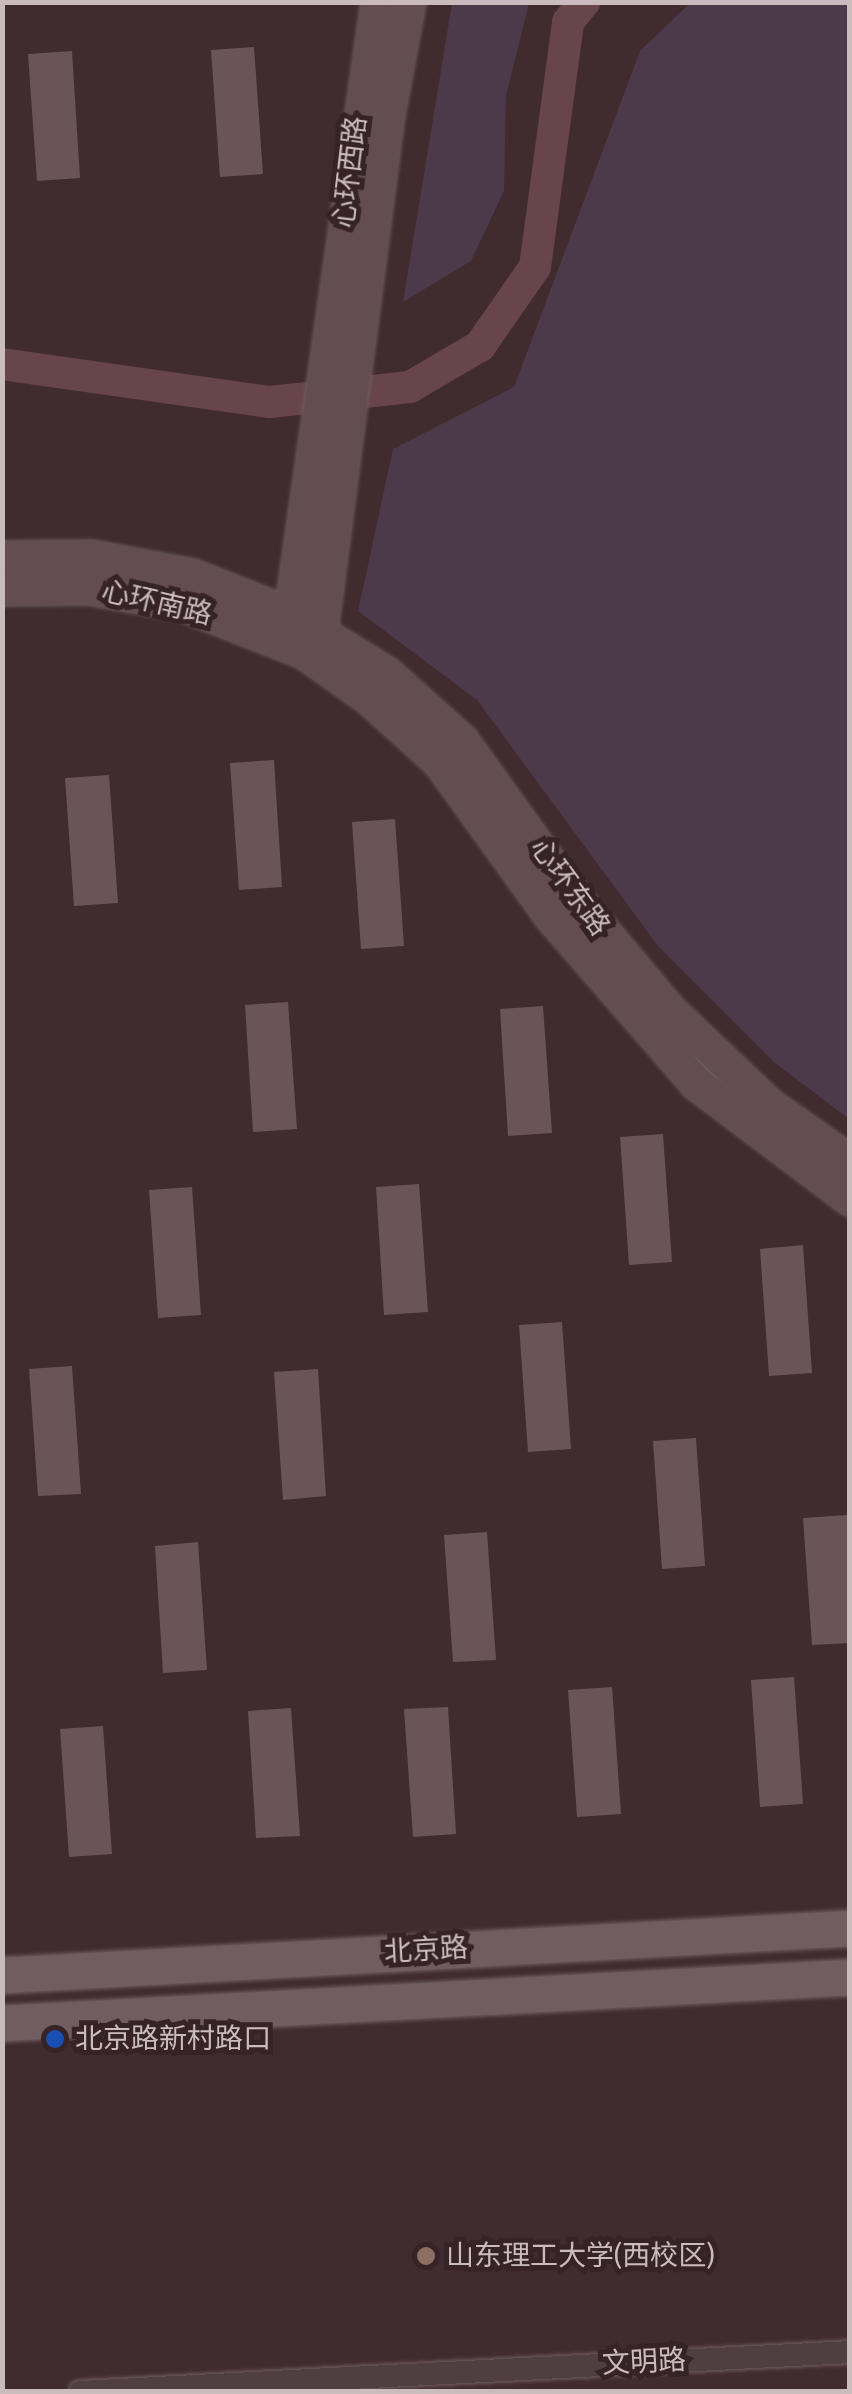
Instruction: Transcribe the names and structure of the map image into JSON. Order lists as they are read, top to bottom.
{
  "streets": {
    "main road": [
      "心环西路",
      "心环南路",
      "心环东路",
      "北京路"
    ],
    "street": ["文明路"]
  },
  "crossings": [
    ["心环南路", "心环东路"]
  ],
  "places": ["北京路新村路口", "山东理工大学(西校区)"]
}
